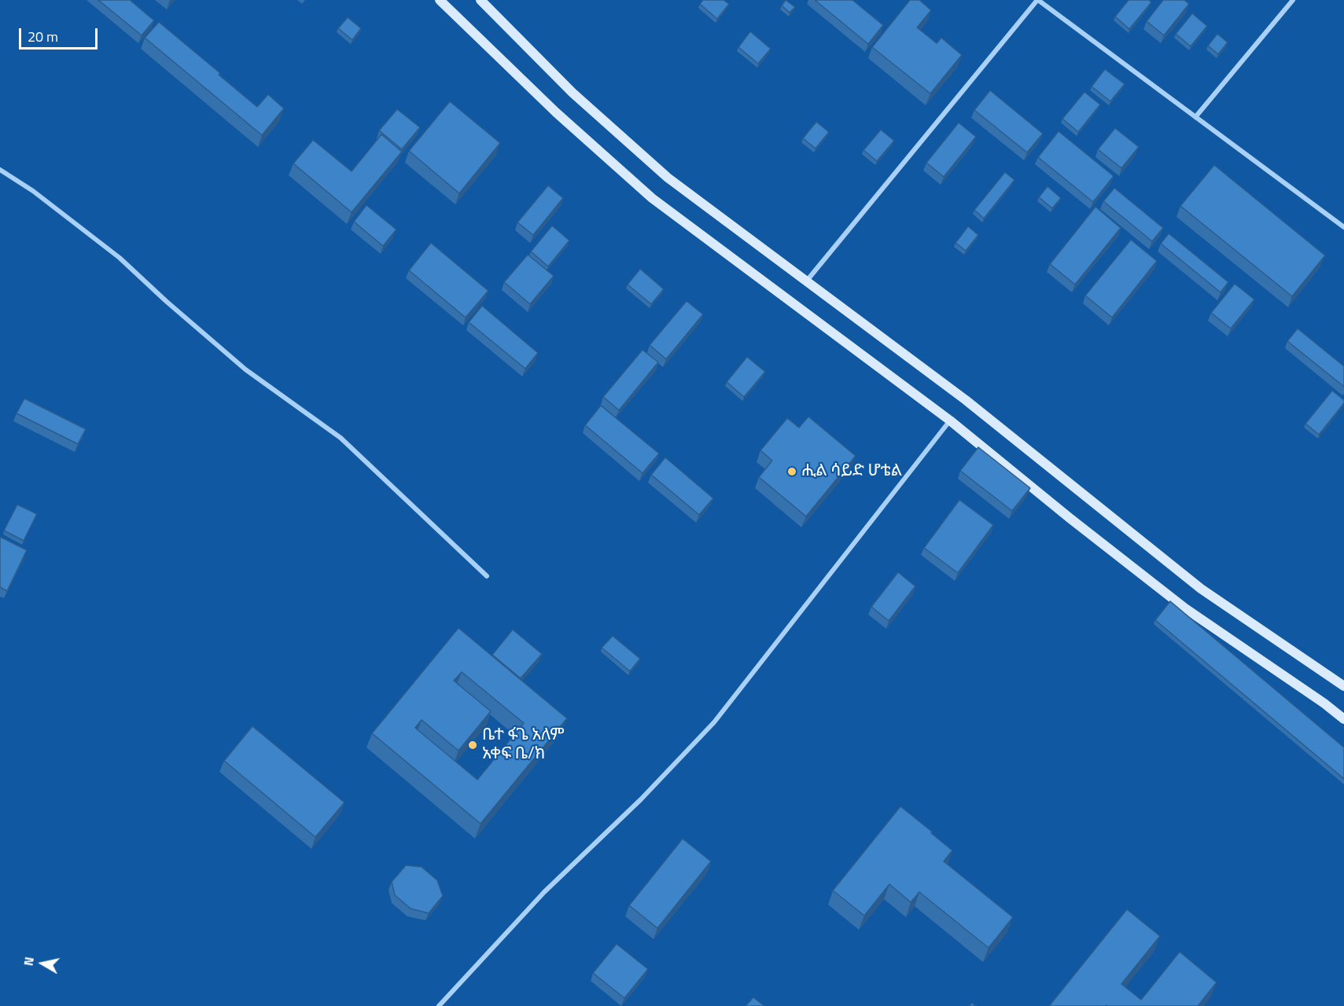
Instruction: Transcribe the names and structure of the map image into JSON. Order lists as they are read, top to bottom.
{
  "places": ["ሒል ሳይድ ሆቴል", "ቤተ ፋጌ አለም አቀፍ ቤ/ክ"],
  "scale_bar": "20 m",
  "north": "left"
}
